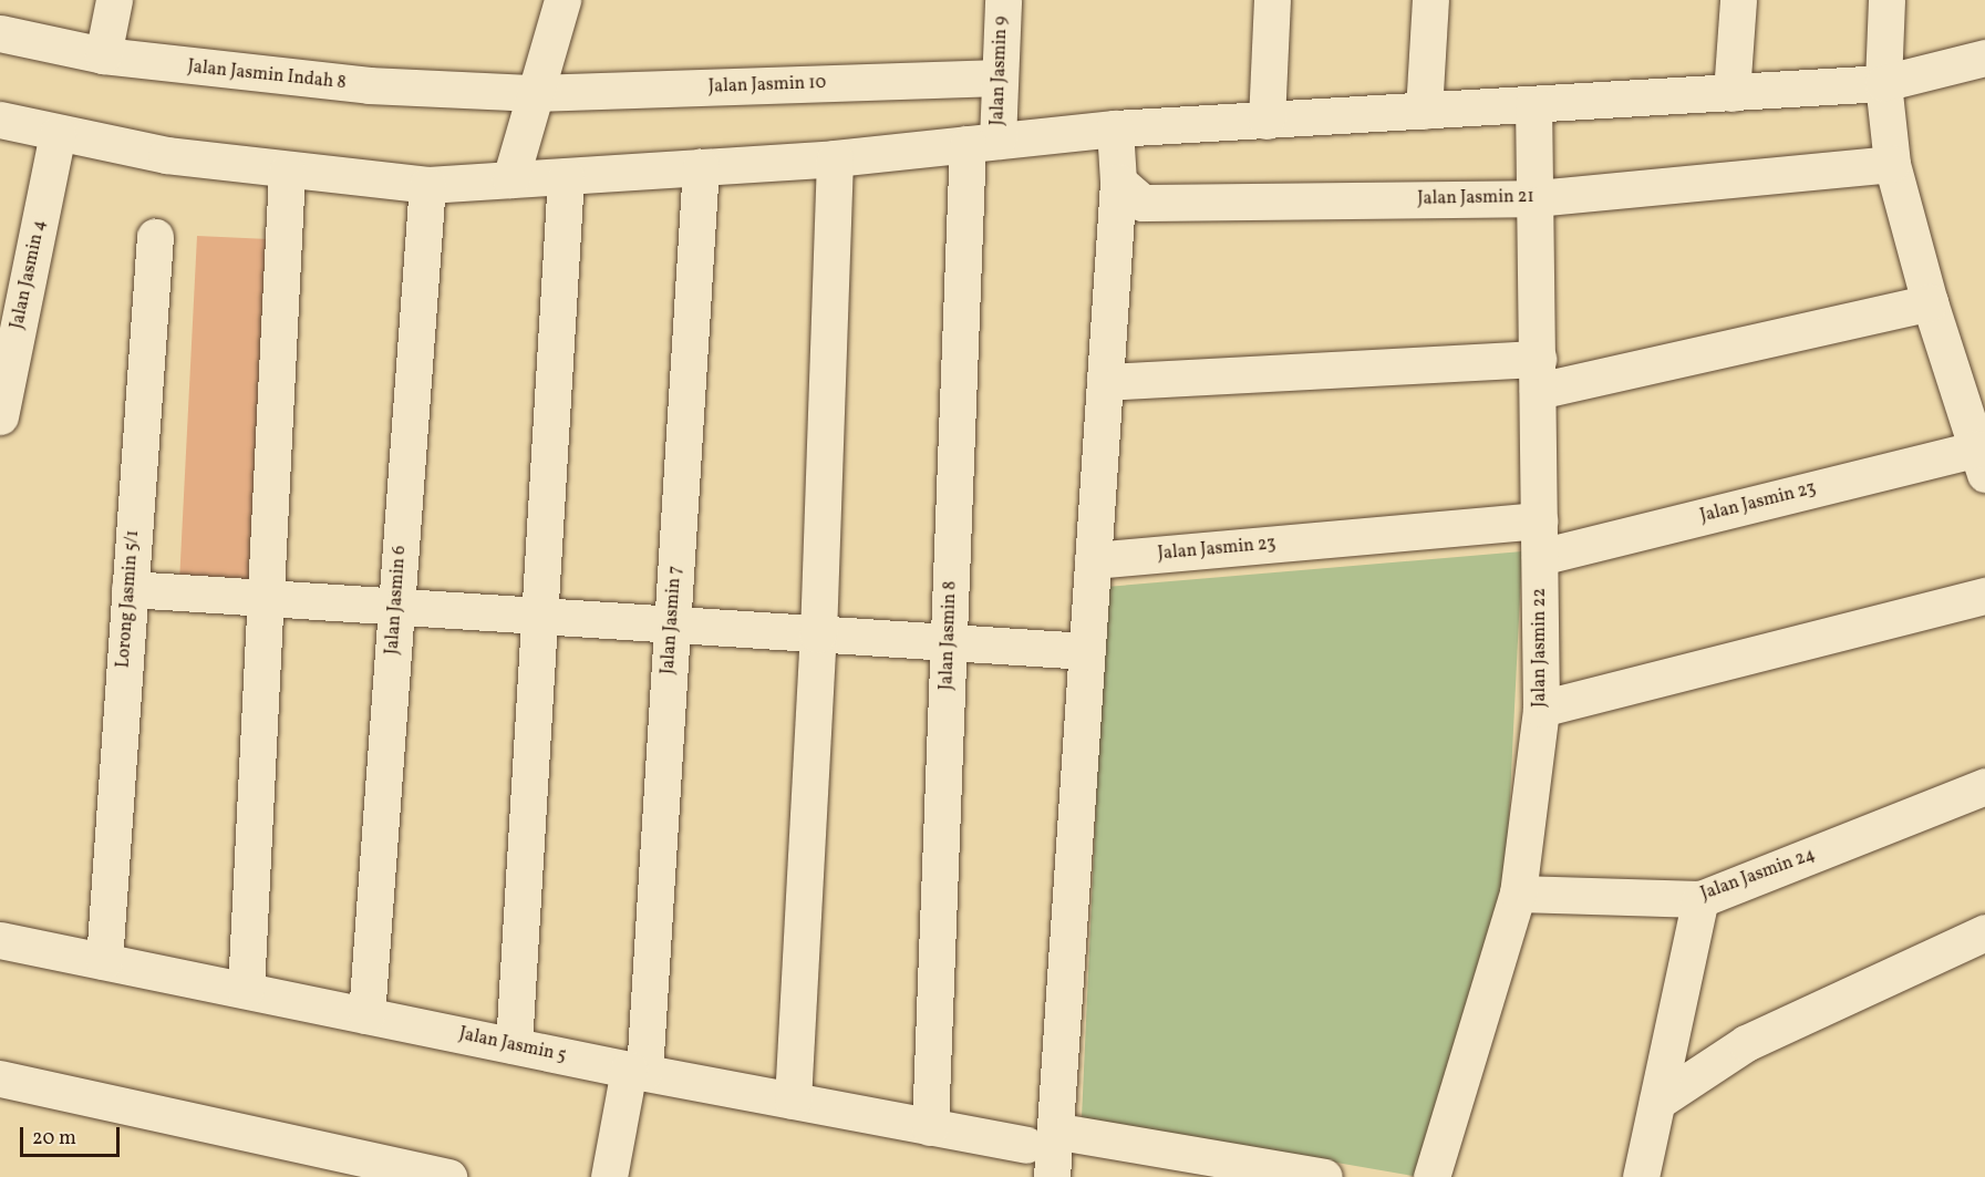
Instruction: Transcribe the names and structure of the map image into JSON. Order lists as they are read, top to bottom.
{
  "streets": {
    "street": [
      "Jalan Jasmin 9",
      "Jalan Jasmin Indah 8",
      "Jalan Jasmin 10",
      "Jalan Jasmin 21",
      "Jalan Jasmin 4",
      "Jalan Jasmin 23",
      "Lorong Jasmin 5/1",
      "Jalan Jasmin 6",
      "Jalan Jasmin 7",
      "Jalan Jasmin 8",
      "Jalan Jasmin 22",
      "Jalan Jasmin 24",
      "Jalan Jasmin 5"
    ]
  },
  "crossings": [
    ["Jalan Jasmin 9", "Jalan Jasmin 10"],
    ["Jalan Jasmin 9", "Jalan Jasmin 8"],
    ["Jalan Jasmin Indah 8", "Jalan Jasmin 10"],
    ["Jalan Jasmin 21", "Jalan Jasmin 22"],
    ["Jalan Jasmin 23", "Jalan Jasmin 22"],
    ["Lorong Jasmin 5/1", "Jalan Jasmin 5"],
    ["Jalan Jasmin 6", "Jalan Jasmin 5"],
    ["Jalan Jasmin 7", "Jalan Jasmin 5"],
    ["Jalan Jasmin 8", "Jalan Jasmin 5"],
    ["Jalan Jasmin 22", "Jalan Jasmin 24"]
  ],
  "scale_bar": "20 m"
}
